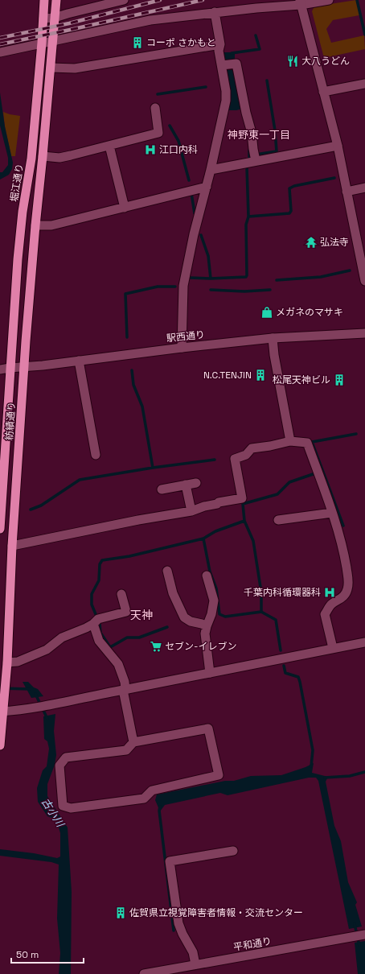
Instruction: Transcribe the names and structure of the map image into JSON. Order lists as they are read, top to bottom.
{
  "streets": {
    "highway": ["堀江通り", "紡績通り"],
    "street": ["駅西通り", "平和通り"]
  },
  "crossings": [
    ["堀江通り", "駅西通り"],
    ["堀江通り", "紡績通り"],
    ["駅西通り", "紡績通り"]
  ],
  "districts": ["神野東一丁目", "天神"],
  "water": ["古小川"],
  "places": {
    "building": [
      "コーポ さかもと",
      "N.C.TENJIN",
      "松尾天神ビル",
      "佐賀県立視覚障害者情報・交流センター"
    ],
    "restaurant": ["大八うどん"],
    "hospital": ["江口内科", "千葉内科循環器科"],
    "temple": ["弘法寺"],
    "shop": ["メガネのマサキ"],
    "supermarket": ["セブン-イレブン"]
  },
  "scale_bar": "50 m"
}
